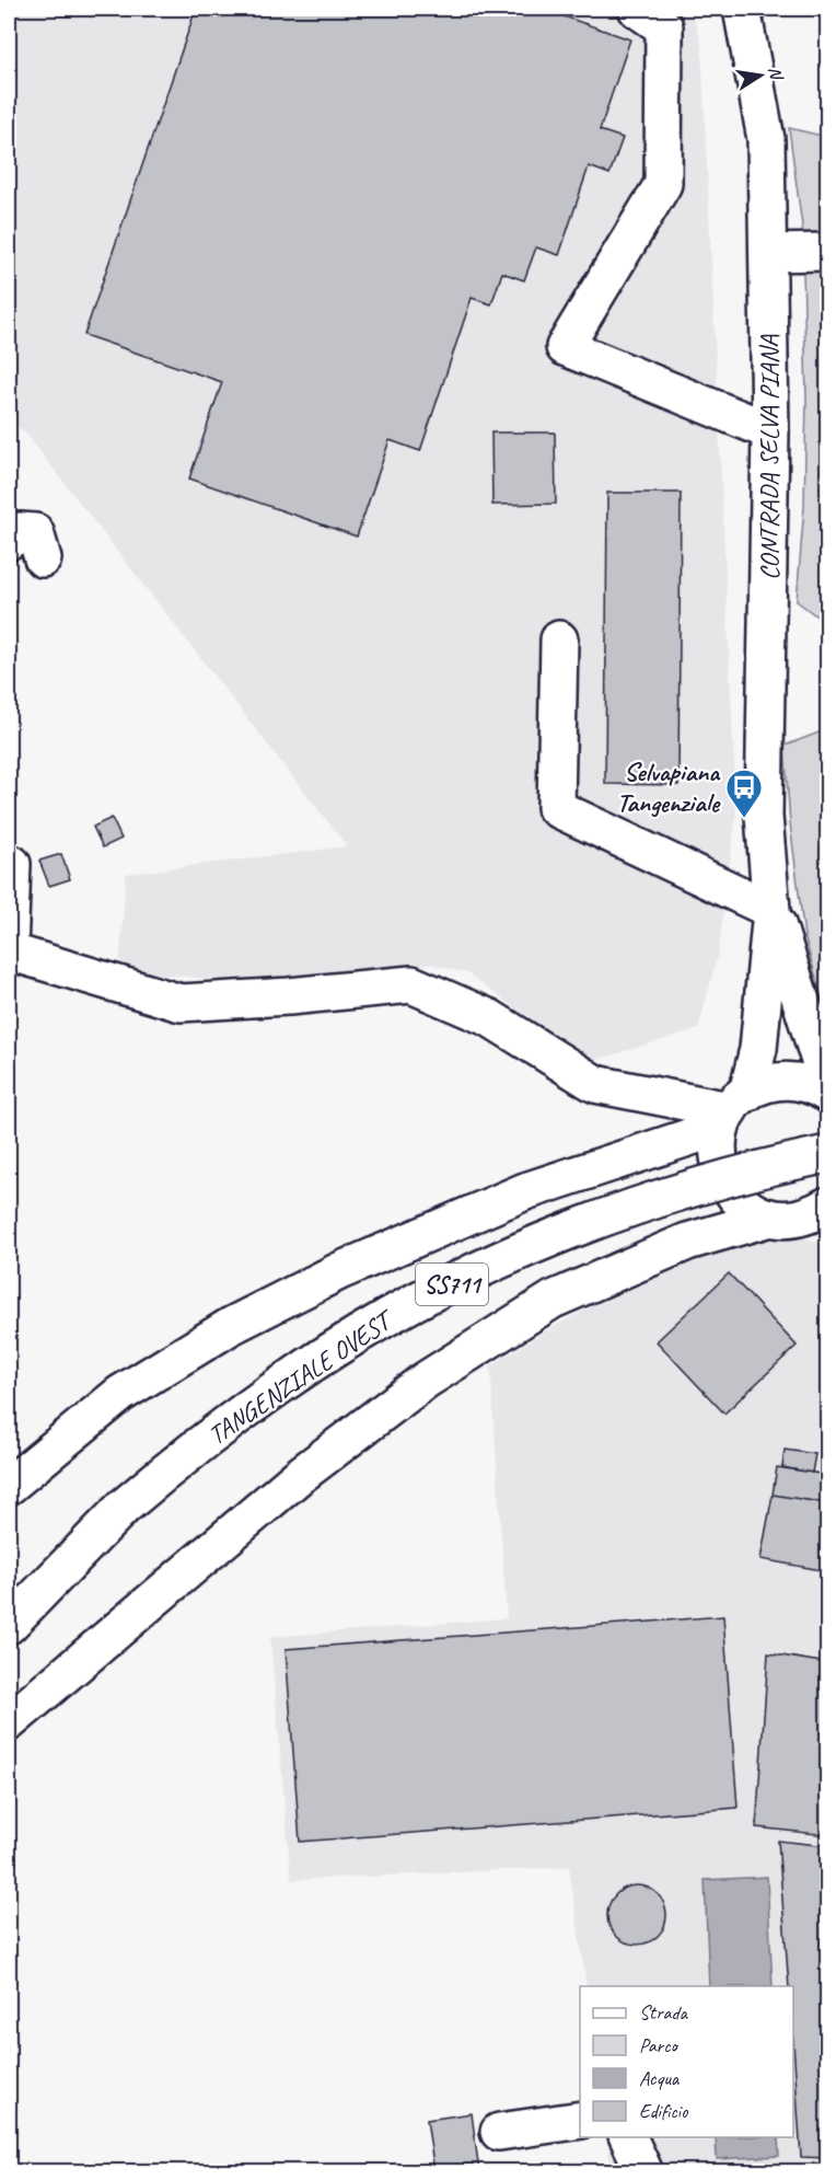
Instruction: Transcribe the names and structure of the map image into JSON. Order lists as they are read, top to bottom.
{
  "streets": {
    "main road": ["CONTRADA SELVA PIANA", "SS711", "TANGENZIALE OVEST"]
  },
  "places": {
    "bus stop": ["Selvapiana Tangenziale"]
  },
  "legend": [
    "Strada",
    "Parco",
    "Acqua",
    "Edificio"
  ],
  "north": "right"
}
